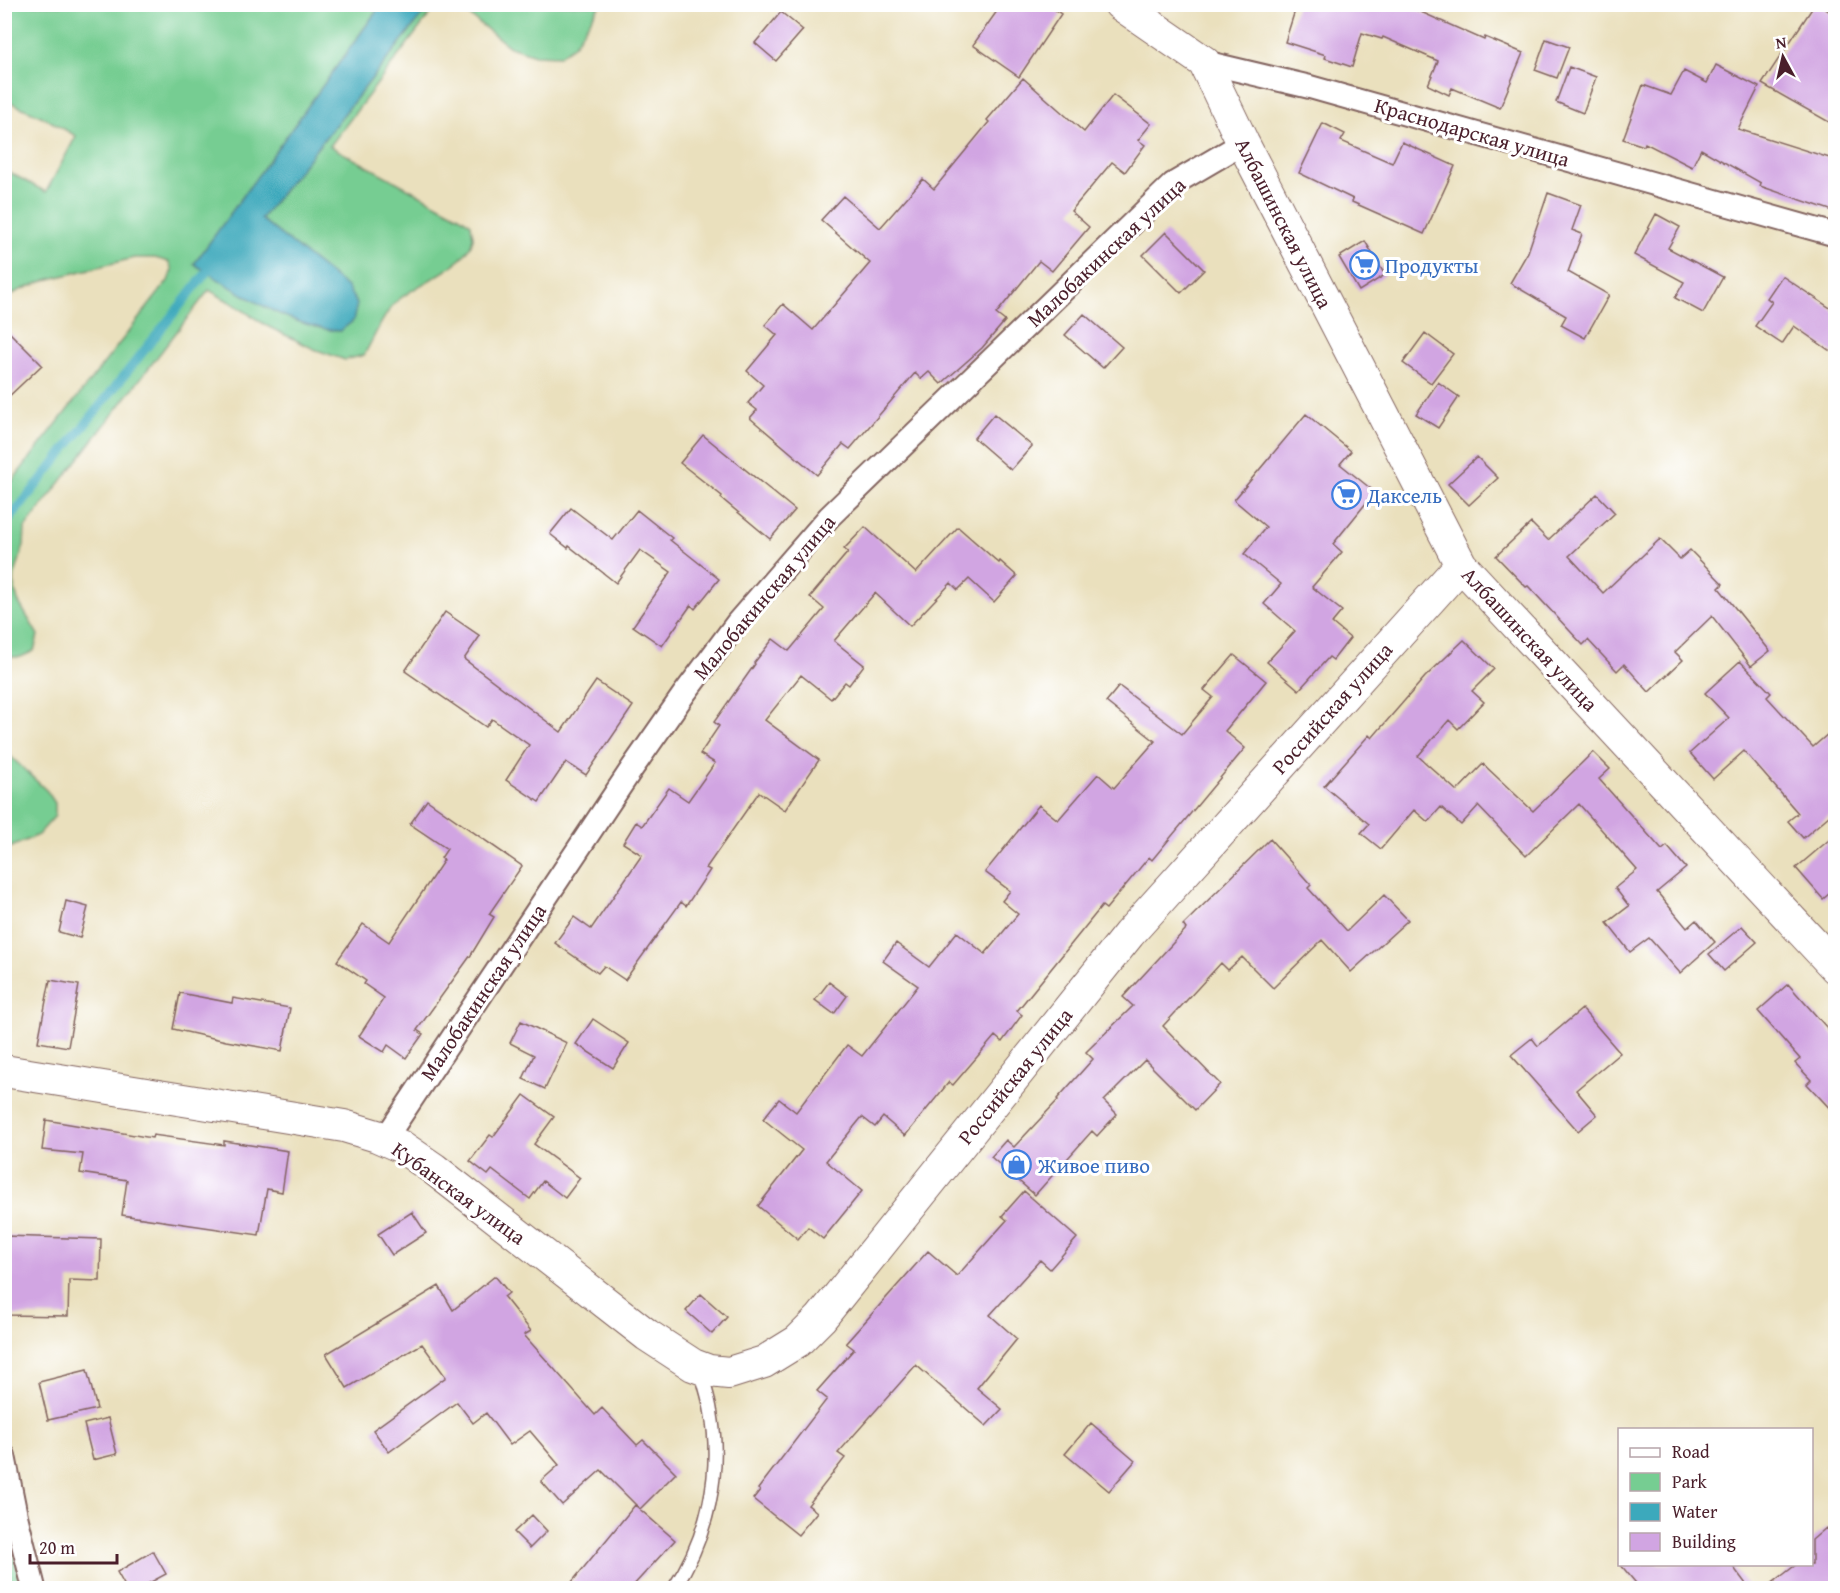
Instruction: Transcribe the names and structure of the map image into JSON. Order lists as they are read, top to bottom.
{
  "streets": {
    "street": [
      "Краснодарская улица",
      "Албашинская улица",
      "Малобакинская улица",
      "Российская улица",
      "Кубанская улица"
    ]
  },
  "crossings": [
    ["Краснодарская улица", "Албашинская улица"],
    ["Албашинская улица", "Малобакинская улица"],
    ["Албашинская улица", "Российская улица"],
    ["Малобакинская улица", "Кубанская улица"],
    ["Российская улица", "Кубанская улица"]
  ],
  "places": {
    "supermarket": ["Продукты", "Даксель"],
    "shop": ["Живое пиво"]
  },
  "legend": [
    "Road",
    "Park",
    "Water",
    "Building"
  ],
  "scale_bar": "20 m",
  "north": "top"
}
